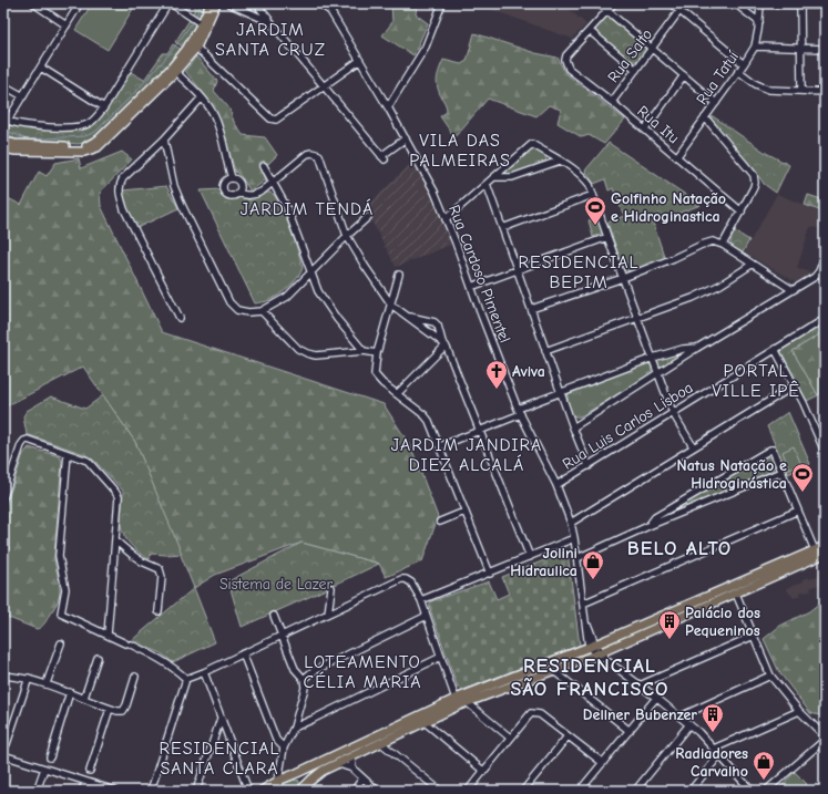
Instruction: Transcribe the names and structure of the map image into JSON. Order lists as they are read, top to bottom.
{
  "streets": {
    "street": [
      "Rua Salto",
      "Rua Tatuí",
      "Rua Itu",
      "Rua Cardoso Pimentel",
      "Rua Luis Carlos Lisboa"
    ]
  },
  "crossings": [
    ["Rua Salto", "Rua Itu"],
    ["Rua Tatuí", "Rua Itu"],
    ["Rua Cardoso Pimentel", "Rua Luis Carlos Lisboa"]
  ],
  "districts": [
    "JARDIM SANTA CRUZ",
    "VILA DAS PALMEIRAS",
    "JARDIM TENDÁ",
    "RESIDENCIAL BEPIM",
    "PORTAL VILLE IPÊ",
    "JARDIM JANDIRA DIEZ ALCALÁ",
    "BELO ALTO",
    "LOTEAMENTO CÉLIA MARIA",
    "RESIDENCIAL SÃO FRANCISCO",
    "RESIDENCIAL SANTA CLARA"
  ],
  "parks": ["Sistema de Lazer"],
  "places": {
    "sports": ["Golfinho Natação e Hidroginastica", "Natus Natação e Hidroginástica"],
    "church": ["Aviva"],
    "shop": ["Jolini Hidraulica", "Radiadores Carvalho"],
    "building": ["Palácio dos Pequeninos", "Dellner Bubenzer"]
  }
}
